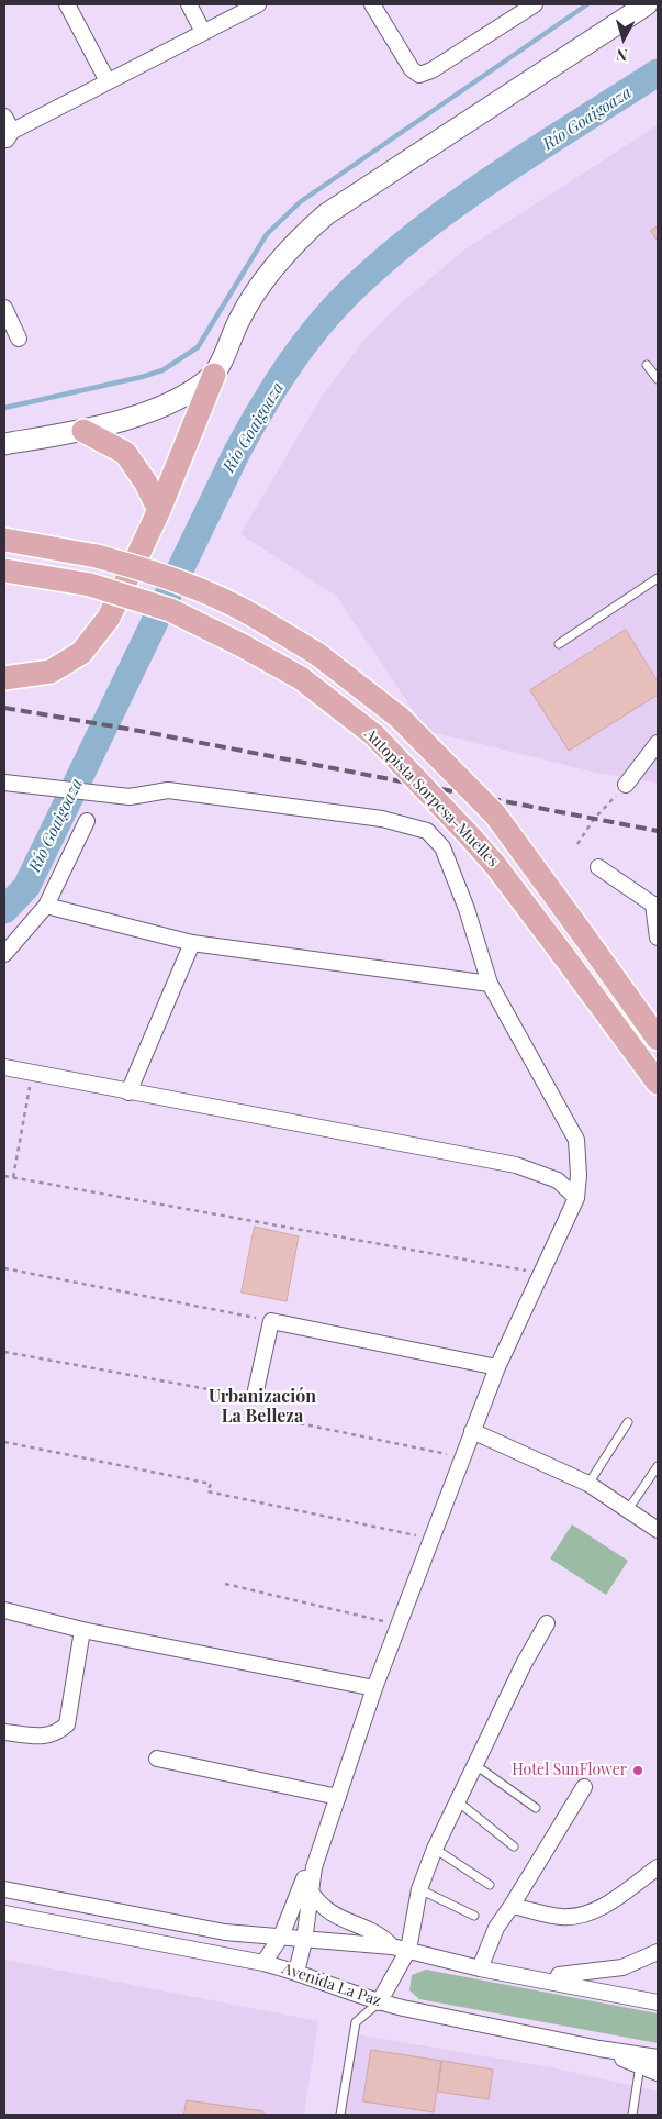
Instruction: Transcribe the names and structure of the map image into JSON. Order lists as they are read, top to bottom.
{
  "streets": {
    "main road": ["Autopista Sorpesa-Muelles"],
    "street": ["Avenida La Paz"]
  },
  "districts": ["Urbanización La Belleza"],
  "water": ["Río Goaigoaza"],
  "places": ["Hotel SunFlower"],
  "north": "bottom"
}
